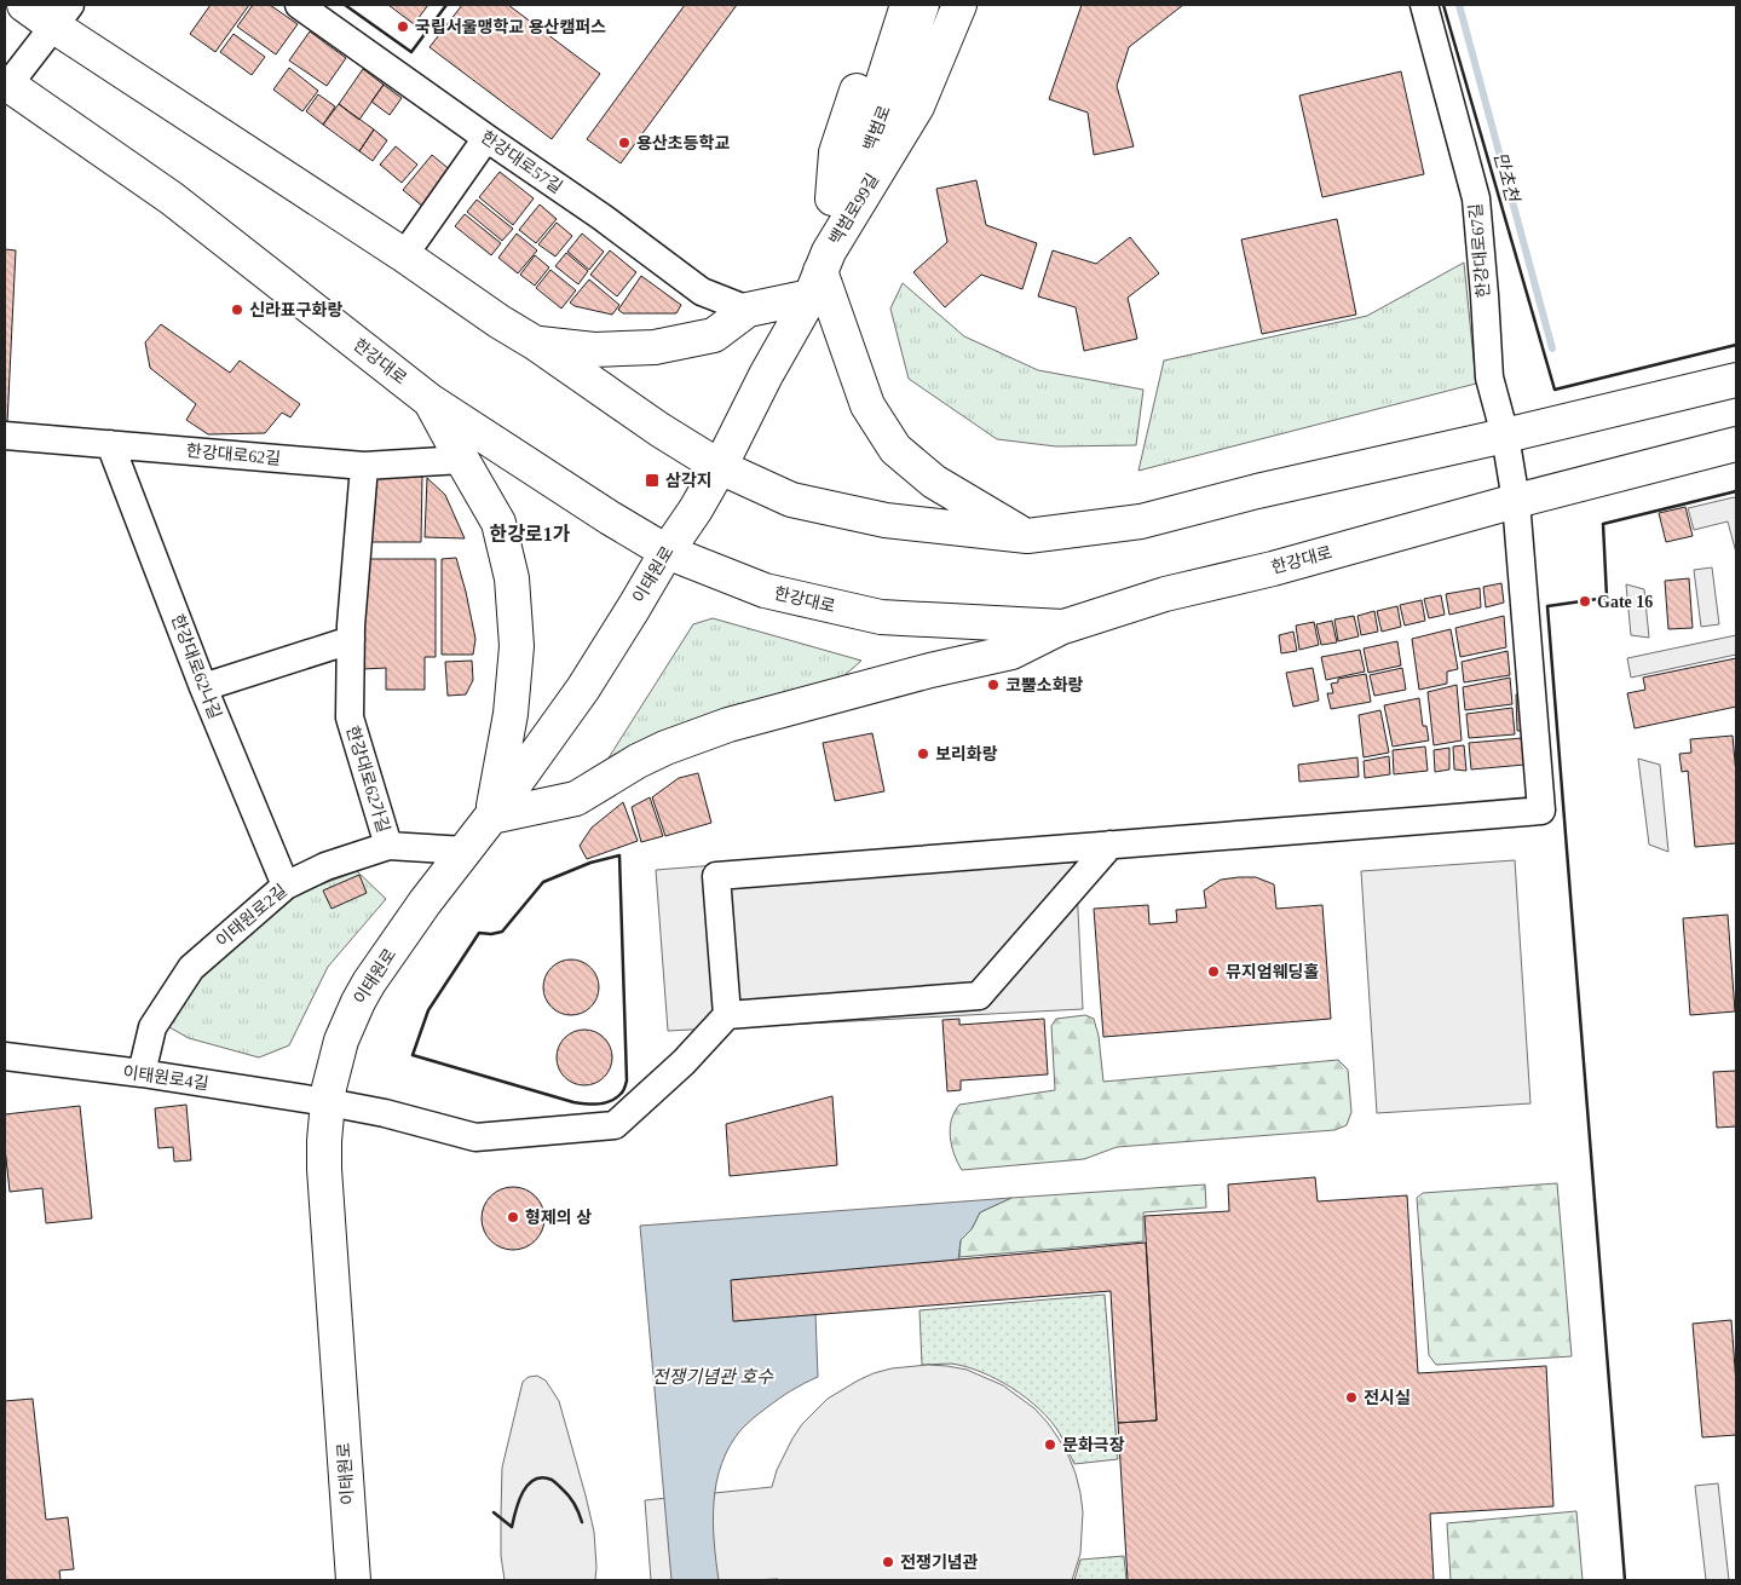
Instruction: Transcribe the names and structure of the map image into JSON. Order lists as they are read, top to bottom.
{
  "streets": {
    "main road": [
      "백범로",
      "백범로99길",
      "한강대로",
      "이태원로"
    ],
    "street": [
      "한강대로57길",
      "한강대로67길",
      "한강대로62길",
      "한강대로62나길",
      "한강대로62가길",
      "이태원로2길",
      "이태원로4길"
    ]
  },
  "crossings": [
    ["백범로", "백범로99길"],
    ["백범로", "이태원로"],
    ["한강대로67길", "한강대로"],
    ["한강대로", "이태원로"],
    ["한강대로62길", "한강대로62나길"],
    ["한강대로62길", "한강대로62가길"],
    ["이태원로", "이태원로2길"],
    ["이태원로", "이태원로4길"],
    ["한강대로62나길", "이태원로2길"],
    ["한강대로62가길", "이태원로2길"],
    ["이태원로2길", "이태원로4길"]
  ],
  "districts": ["한강로1가"],
  "water": ["만초천", "전쟁기념관 호수"],
  "places": {
    "other": [
      "국립서울맹학교 용산캠퍼스",
      "용산초등학교",
      "신라표구화랑",
      "Gate 16",
      "코뿔소화랑",
      "보리화랑",
      "뮤지엄웨딩홀",
      "형제의 상",
      "전시실",
      "문화극장",
      "전쟁기념관"
    ],
    "transit": ["삼각지"]
  }
}
